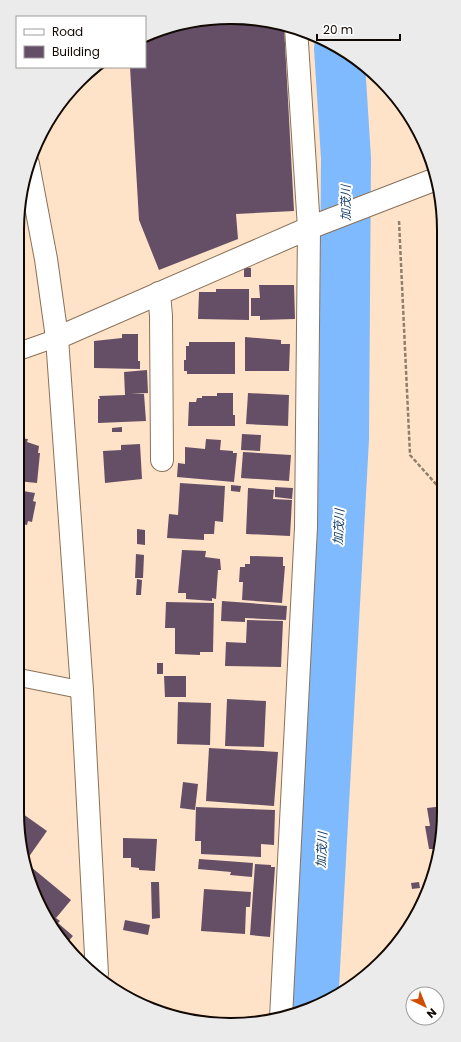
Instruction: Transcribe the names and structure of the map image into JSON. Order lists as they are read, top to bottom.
{
  "water": ["加茂川"],
  "legend": ["Road", "Building"],
  "scale_bar": "20 m",
  "north": "bottom right"
}
